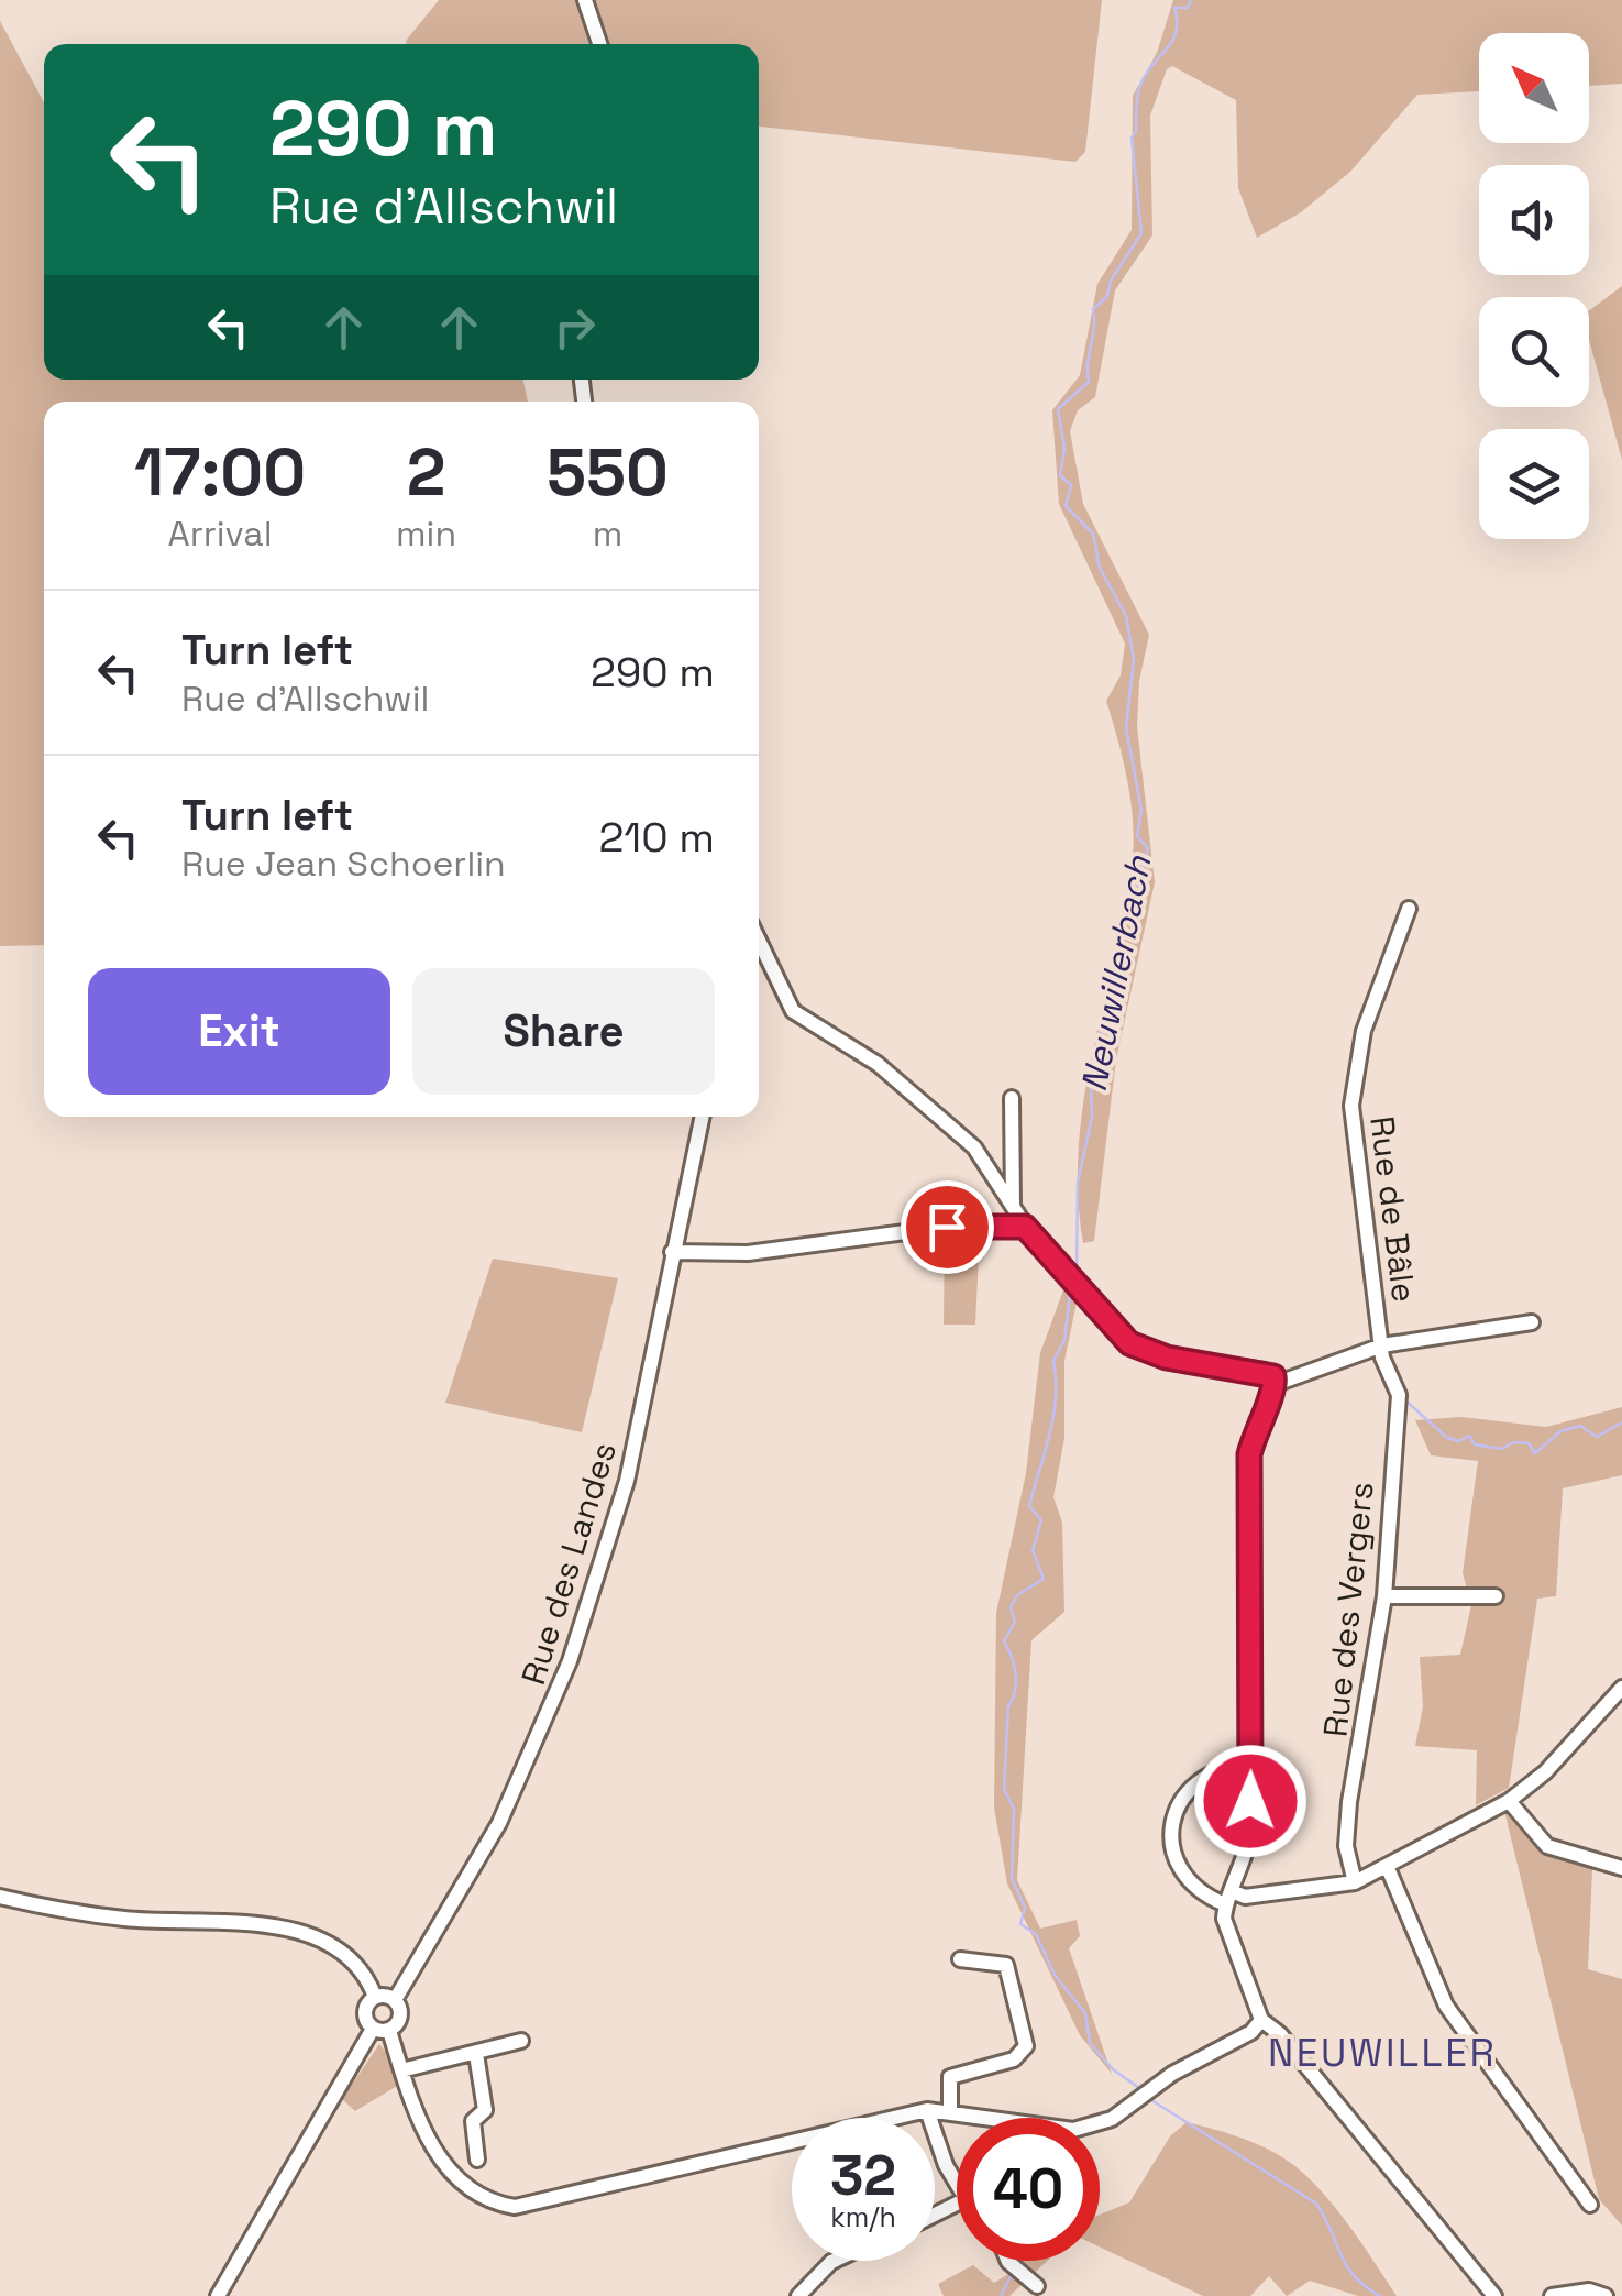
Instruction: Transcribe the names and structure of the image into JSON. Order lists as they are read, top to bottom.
{
  "streets": {
    "street": ["Rue de Bâle", "Rue des Landes", "Rue des Vergers"]
  },
  "crossings": [
    ["Rue de Bâle", "Rue des Vergers"]
  ],
  "districts": ["NEUWILLER"],
  "water": ["Neuwillerbach"],
  "north": "top left",
  "page": {
    "turn": ["290 m", "Rue d'Allschwil"],
    "eta": [
      "17:00",
      "Arrival",
      "2",
      "min",
      "550",
      "m"
    ],
    "list": [
      {
        "name": "Turn left",
        "note": "Rue d'Allschwil",
        "value": "290 m"
      },
      {
        "name": "Turn left",
        "note": "Rue Jean Schoerlin",
        "value": "210 m"
      }
    ],
    "buttons": ["Exit", "Share"],
    "speed": "32 km/h",
    "limit": "40"
  }
}
